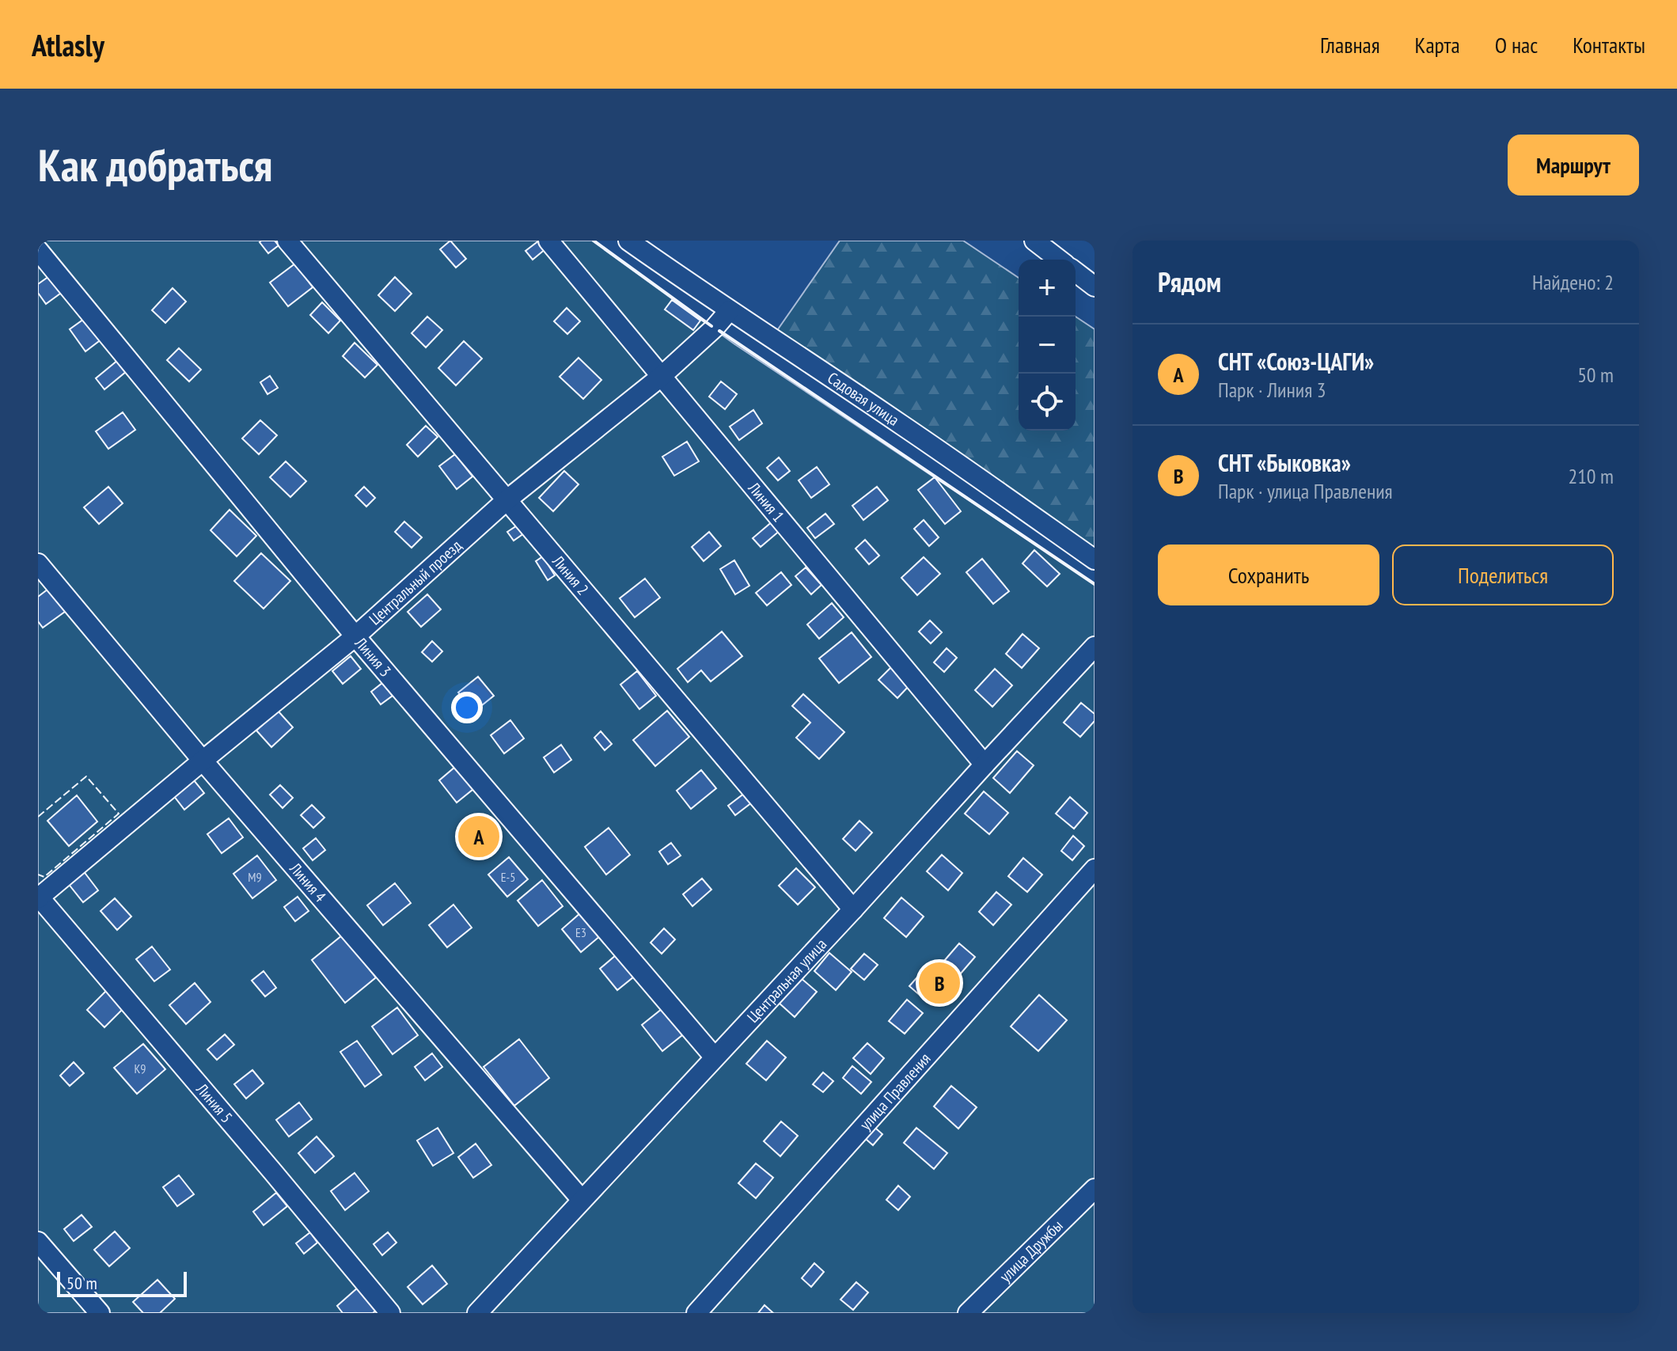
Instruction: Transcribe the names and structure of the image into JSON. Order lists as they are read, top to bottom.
{
  "streets": {
    "street": [
      "Садовая улица",
      "Линия 1",
      "Линия 2",
      "Центральный проезд",
      "Линия 3",
      "Линия 4",
      "Центральная улица",
      "улица Правления",
      "Линия 5",
      "улица Дружбы"
    ]
  },
  "crossings": [
    ["Садовая улица", "Центральный проезд"],
    ["Линия 1", "Центральный проезд"],
    ["Линия 1", "Центральная улица"],
    ["Линия 2", "Центральный проезд"],
    ["Линия 2", "Центральная улица"],
    ["Центральный проезд", "Линия 3"],
    ["Центральный проезд", "Линия 4"],
    ["Центральный проезд", "Линия 5"],
    ["Линия 3", "Центральная улица"],
    ["Линия 4", "Центральная улица"]
  ],
  "house_numbers": [
    "М9",
    "Е-5",
    "Е3",
    "К9"
  ],
  "scale_bar": "50 m",
  "page": {
    "header": "Atlasly",
    "nav": [
      "Главная",
      "Карта",
      "О нас",
      "Контакты"
    ],
    "buttons": [
      "Маршрут",
      ["Сохранить", "Поделиться"]
    ],
    "title": "Как добраться",
    "heading": ["Рядом", "Найдено: 2"],
    "map_buttons": ["+", "−"],
    "list": [
      {
        "mark": "A",
        "name": "СНТ «Союз-ЦАГИ»",
        "note": "Парк · Линия 3",
        "value": "50 m"
      },
      {
        "mark": "B",
        "name": "СНТ «Быковка»",
        "note": "Парк · улица Правления",
        "value": "210 m"
      }
    ],
    "pins": ["A", "B"],
    "scale": "50 m"
  }
}
